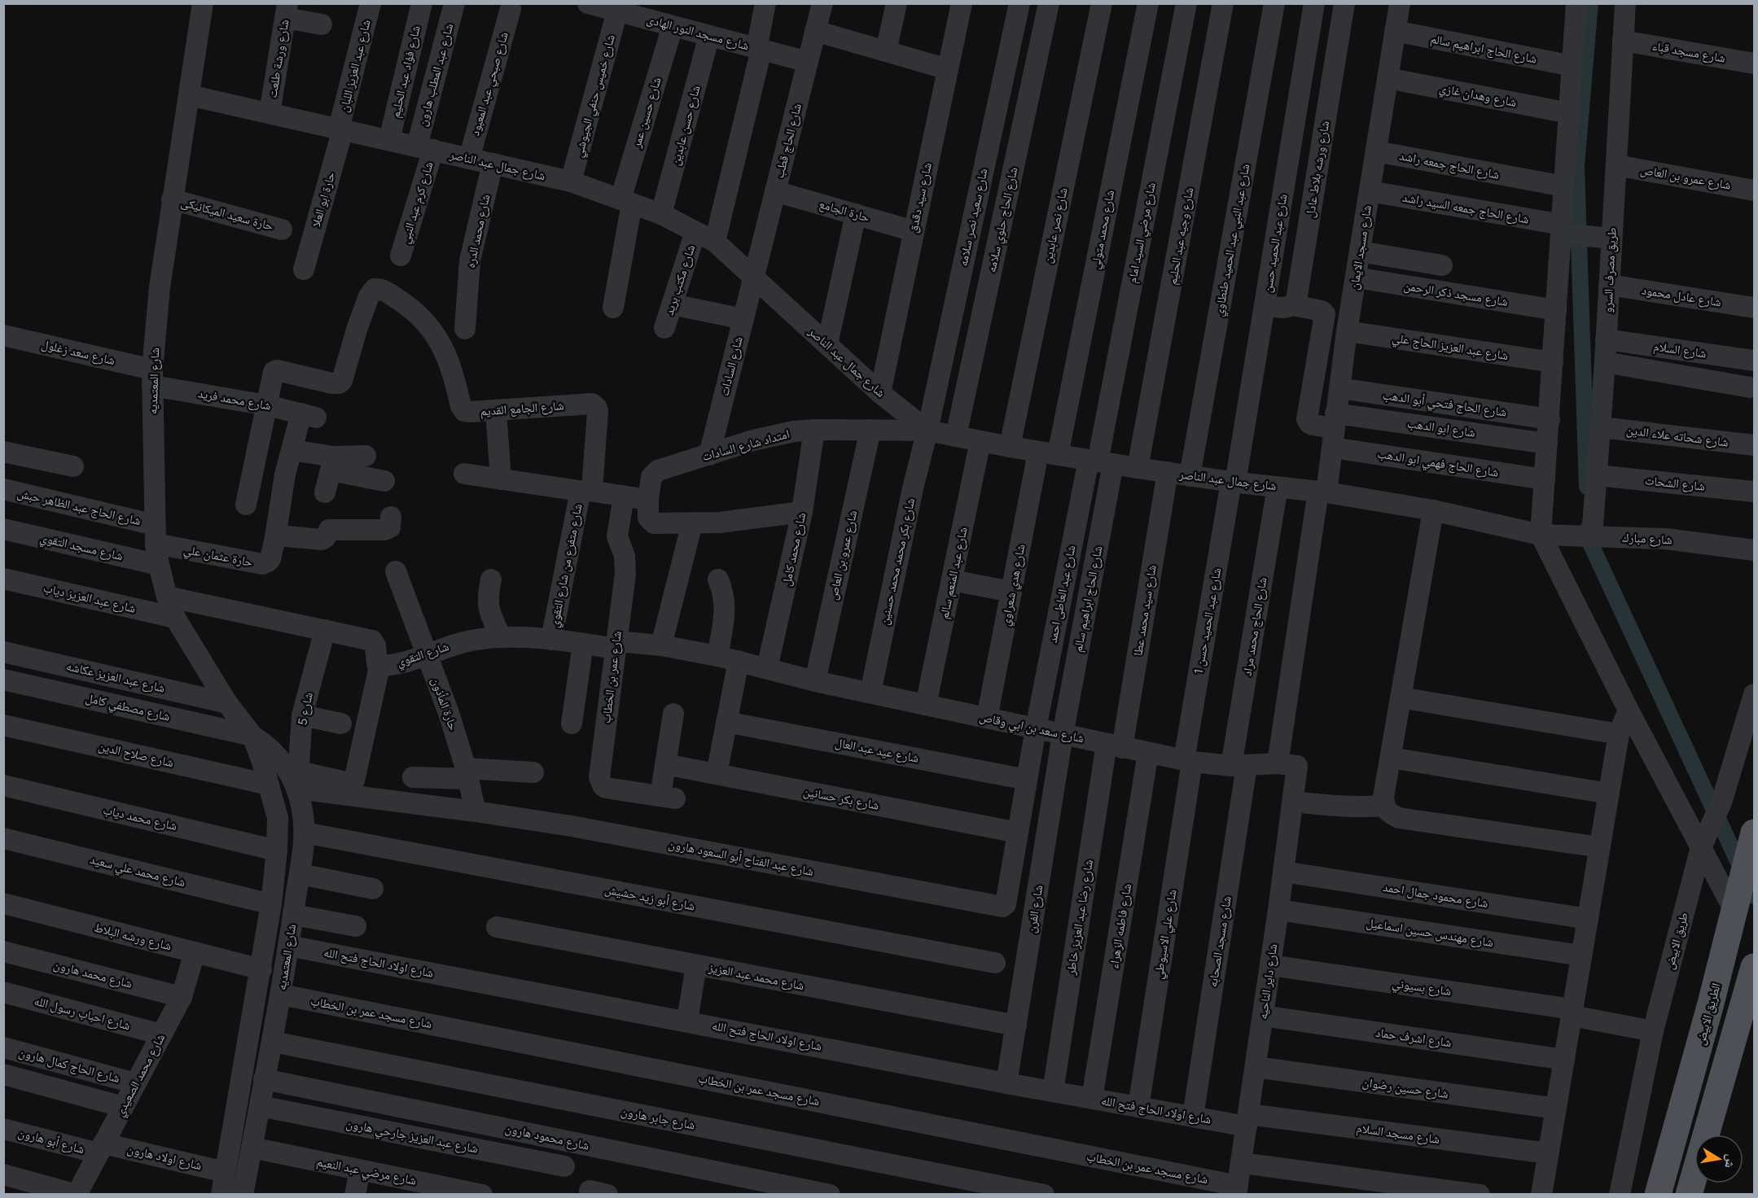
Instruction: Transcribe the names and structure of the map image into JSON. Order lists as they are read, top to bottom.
{
  "streets": {
    "main road": ["الطريق الابيض"],
    "street": [
      "شارع مسجد النور الهادى",
      "شارع الحاج ابراهيم سالم",
      "شارع مسجد قباء",
      "شارع ورشة طلعت",
      "شارع عبد العزيز اللبان",
      "شارع فؤاد عبد الحليم",
      "شارع عبد المطلب هارون",
      "شارع صبحي عبد المعبود",
      "شارع وهدان غازي",
      "شارع خميس حنفي الجيوشي",
      "شارع حسين عمر",
      "شارع حسن عابدين",
      "شارع الحاج قطب",
      "شارع جمال عبد الناصر",
      "شارع الحاج جمعه راشد",
      "شارع ورشه بلاط عادل",
      "شارع عمرو بن العاص",
      "شارع سيد دقدق",
      "حارة ابو العلا",
      "شارع كرم عبد النبي",
      "شارع الحاج جمعه السيد راشد",
      "حارة الجامع",
      "حارة سعيد الميكانيكى",
      "شارع سعيد نصر سلامه",
      "شارع الحاج حلوي سلامه",
      "شارع نصر عابدين",
      "شارع محمد متولي",
      "شارع محمد الدره",
      "شارع مرضي السيد امام",
      "شارع وجيه عبد الحليم",
      "شارع عبد النبي عبد الحميد طنطاوي",
      "شارع عبد الحميد حسن",
      "شارع مسجد الايمان",
      "طريق مصرف السرو",
      "شارع مكتب بريد",
      "شارع مسجد ذكر الرحمن",
      "شارع عادل محمود",
      "شارع عبد العزيز الحاج علي",
      "شارع السلام",
      "شارع سعد زغلول",
      "شارع السادات",
      "شارع المعتمديه",
      "شارع محمد فريد",
      "شارع الحاج فتحي أبو الدهب",
      "شارع الجامع القديم",
      "شارع ابو الدهب",
      "شارع شحاته علاء الدين",
      "امتداد شارع السادات",
      "شارع الحاج فهمي ابو الدهب",
      "شارع الشحات",
      "شارع الحاج عبد الظاهر حبش",
      "شارع مبارك",
      "شارع مسجد التقوي",
      "شارع محمد كامل",
      "حارة عثمان علي",
      "شارع بكر محمد محمد حسنين",
      "شارع متفرع من شارع التقوي",
      "شارع عبد المنعم سالم",
      "شارع هدي شعراوي",
      "شارع عبد العاطى احمد",
      "شارع عبد العزيز دياب",
      "شارع سيد محمد عطا",
      "شارع عبد الحميد حسن 1",
      "شارع الحاج محمد مراد",
      "شارع التقوي",
      "شارع عبد العزيز عكاشه",
      "شارع عمر بن الخطاب",
      "حارة المأذون",
      "شارع مصطفي كامل",
      "شارع 5",
      "شارع سعد بن ابي وقاص",
      "شارع عيد عبد العال",
      "شارع صلاح الدين",
      "شارع بكر حسانين",
      "شارع محمد دياب",
      "شارع عبد الفتاح أبو السعود هارون",
      "شارع محمد علي سعيد",
      "شارع محمود جمال احمد",
      "شارع أبو زيد حشيش",
      "شارع الفرن",
      "شارع رضا عبد العزيز خاطر",
      "شارع فاطمه الزهراء",
      "شارع مهندس حسين اسماعيل",
      "شارع علي الاسيوطي",
      "شارع ورشه البلاط",
      "طريق الابيض",
      "شارع مسجد الصحابه",
      "شارع اولاد الحاج فتح الله",
      "شارع محمد هارون",
      "شارع محمد عبد العزيز",
      "شارع داير الناحيه",
      "شارع بسيوني",
      "شارع مسجد عمر بن الخطاب",
      "شارع احباب رسول الله",
      "شارع اشرف حماد",
      "شارع الحاج كمال هارون",
      "شارع محمد الصعيدي",
      "شارع حسين رضوان",
      "شارع جابر هارون",
      "شارع مسجد السلام",
      "شارع عبد العزيز جارحي هارون",
      "شارع محمود هارون",
      "شارع أبو هارون",
      "شارع اولاد هارون",
      "شارع مرضي عبد النعيم"
    ]
  },
  "crossings": [
    ["شارع مسجد النور الهادى", "شارع خميس حنفي الجيوشي"],
    ["شارع مسجد النور الهادى", "شارع حسين عمر"],
    ["شارع مسجد النور الهادى", "شارع حسن عابدين"],
    ["شارع مسجد النور الهادى", "شارع الحاج قطب"],
    ["شارع الحاج ابراهيم سالم", "شارع جمال عبد الناصر"],
    ["شارع الحاج ابراهيم سالم", "شارع مرضي السيد امام"],
    ["شارع الحاج ابراهيم سالم", "شارع مسجد الايمان"],
    ["شارع الحاج ابراهيم سالم", "شارع عبد العاطى احمد"],
    ["شارع الحاج ابراهيم سالم", "شارع سعد بن ابي وقاص"],
    ["شارع الحاج ابراهيم سالم", "شارع الفرن"],
    ["شارع مسجد قباء", "طريق مصرف السرو"],
    ["شارع ورشة طلعت", "شارع جمال عبد الناصر"],
    ["شارع عبد العزيز اللبان", "شارع جمال عبد الناصر"],
    ["شارع عبد العزيز اللبان", "حارة ابو العلا"],
    ["شارع فؤاد عبد الحليم", "شارع جمال عبد الناصر"],
    ["شارع عبد المطلب هارون", "شارع جمال عبد الناصر"],
    ["شارع عبد المطلب هارون", "شارع كرم عبد النبي"],
    ["شارع صبحي عبد المعبود", "شارع جمال عبد الناصر"],
    ["شارع وهدان غازي", "شارع مسجد الايمان"],
    ["شارع خميس حنفي الجيوشي", "شارع جمال عبد الناصر"],
    ["شارع حسين عمر", "شارع جمال عبد الناصر"],
    ["شارع حسن عابدين", "شارع جمال عبد الناصر"],
    ["شارع الحاج قطب", "شارع جمال عبد الناصر"],
    ["شارع الحاج قطب", "حارة الجامع"],
    ["شارع الحاج قطب", "شارع السادات"],
    ["شارع جمال عبد الناصر", "شارع سيد دقدق"],
    ["شارع جمال عبد الناصر", "حارة ابو العلا"],
    ["شارع جمال عبد الناصر", "شارع كرم عبد النبي"],
    ["شارع جمال عبد الناصر", "شارع سعيد نصر سلامه"],
    ["شارع جمال عبد الناصر", "شارع الحاج حلوي سلامه"],
    ["شارع جمال عبد الناصر", "شارع نصر عابدين"],
    ["شارع جمال عبد الناصر", "شارع محمد متولي"],
    ["شارع جمال عبد الناصر", "شارع محمد الدره"],
    ["شارع جمال عبد الناصر", "شارع مرضي السيد امام"],
    ["شارع جمال عبد الناصر", "شارع وجيه عبد الحليم"],
    ["شارع جمال عبد الناصر", "شارع عبد النبي عبد الحميد طنطاوي"],
    ["شارع جمال عبد الناصر", "شارع عبد الحميد حسن"],
    ["شارع جمال عبد الناصر", "شارع مسجد الايمان"],
    ["شارع جمال عبد الناصر", "شارع مكتب بريد"],
    ["شارع جمال عبد الناصر", "شارع السادات"],
    ["شارع جمال عبد الناصر", "شارع المعتمديه"],
    ["شارع جمال عبد الناصر", "امتداد شارع السادات"],
    ["شارع جمال عبد الناصر", "شارع مبارك"],
    ["شارع جمال عبد الناصر", "شارع بكر محمد محمد حسنين"],
    ["شارع جمال عبد الناصر", "شارع عبد المنعم سالم"],
    ["شارع جمال عبد الناصر", "شارع هدي شعراوي"],
    ["شارع جمال عبد الناصر", "شارع عبد العاطى احمد"],
    ["شارع جمال عبد الناصر", "شارع سيد محمد عطا"],
    ["شارع جمال عبد الناصر", "شارع عبد الحميد حسن 1"],
    ["شارع جمال عبد الناصر", "شارع الحاج محمد مراد"],
    ["شارع الحاج جمعه راشد", "شارع مسجد الايمان"],
    ["شارع عمرو بن العاص", "طريق مصرف السرو"],
    ["شارع عمرو بن العاص", "امتداد شارع السادات"],
    ["شارع عمرو بن العاص", "شارع سعد بن ابي وقاص"],
    ["شارع سيد دقدق", "حارة الجامع"],
    ["شارع الحاج جمعه السيد راشد", "شارع مسجد الايمان"],
    ["شارع الحاج جمعه السيد راشد", "طريق مصرف السرو"],
    ["حارة سعيد الميكانيكى", "شارع المعتمديه"],
    ["شارع سعيد نصر سلامه", "امتداد شارع السادات"],
    ["شارع سعيد نصر سلامه", "شارع بكر محمد محمد حسنين"],
    ["شارع محمد متولي", "شارع هدي شعراوي"],
    ["شارع مرضي السيد امام", "شارع عبد العاطى احمد"],
    ["شارع عبد الحميد حسن", "شارع عبد الحميد حسن 1"],
    ["شارع مسجد الايمان", "شارع مسجد ذكر الرحمن"],
    ["شارع مسجد الايمان", "شارع عبد العزيز الحاج علي"],
    ["شارع مسجد الايمان", "شارع الحاج فتحي أبو الدهب"],
    ["شارع مسجد الايمان", "شارع ابو الدهب"],
    ["شارع مسجد الايمان", "شارع الحاج فهمي ابو الدهب"],
    ["شارع مسجد الايمان", "شارع سعد بن ابي وقاص"],
    ["شارع مسجد الايمان", "شارع داير الناحيه"],
    ["طريق مصرف السرو", "شارع عادل محمود"],
    ["طريق مصرف السرو", "شارع السلام"],
    ["طريق مصرف السرو", "شارع شحاته علاء الدين"],
    ["طريق مصرف السرو", "شارع الشحات"],
    ["طريق مصرف السرو", "شارع مبارك"],
    ["شارع سعد زغلول", "شارع المعتمديه"],
    ["شارع سعد زغلول", "شارع محمد فريد"],
    ["شارع السادات", "امتداد شارع السادات"],
    ["شارع المعتمديه", "شارع محمد فريد"],
    ["شارع المعتمديه", "شارع الحاج عبد الظاهر حبش"],
    ["شارع المعتمديه", "شارع مسجد التقوي"],
    ["شارع المعتمديه", "حارة عثمان علي"],
    ["شارع المعتمديه", "شارع عبد العزيز دياب"],
    ["شارع المعتمديه", "شارع التقوي"],
    ["شارع المعتمديه", "شارع عبد العزيز عكاشه"],
    ["شارع المعتمديه", "شارع مصطفي كامل"],
    ["شارع المعتمديه", "شارع 5"],
    ["شارع المعتمديه", "شارع صلاح الدين"],
    ["شارع المعتمديه", "شارع محمد دياب"],
    ["شارع المعتمديه", "شارع عبد الفتاح أبو السعود هارون"],
    ["شارع المعتمديه", "شارع محمد علي سعيد"],
    ["شارع المعتمديه", "شارع أبو زيد حشيش"],
    ["شارع المعتمديه", "شارع ورشه البلاط"],
    ["شارع المعتمديه", "شارع اولاد الحاج فتح الله"],
    ["شارع المعتمديه", "شارع مسجد عمر بن الخطاب"],
    ["شارع المعتمديه", "شارع جابر هارون"],
    ["شارع المعتمديه", "شارع عبد العزيز جارحي هارون"],
    ["شارع المعتمديه", "شارع محمود هارون"],
    ["شارع المعتمديه", "شارع اولاد هارون"],
    ["شارع المعتمديه", "شارع مرضي عبد النعيم"],
    ["شارع محمد فريد", "شارع الجامع القديم"],
    ["شارع محمد فريد", "حارة عثمان علي"],
    ["شارع الجامع القديم", "شارع متفرع من شارع التقوي"],
    ["شارع ابو الدهب", "شارع الحاج فهمي ابو الدهب"],
    ["امتداد شارع السادات", "شارع محمد كامل"],
    ["امتداد شارع السادات", "شارع بكر محمد محمد حسنين"],
    ["شارع الحاج عبد الظاهر حبش", "حارة عثمان علي"],
    ["شارع محمد كامل", "شارع التقوي"],
    ["شارع محمد كامل", "شارع سعد بن ابي وقاص"],
    ["شارع بكر محمد محمد حسنين", "شارع سعد بن ابي وقاص"],
    ["شارع متفرع من شارع التقوي", "شارع التقوي"],
    ["شارع عبد المنعم سالم", "شارع سعد بن ابي وقاص"],
    ["شارع هدي شعراوي", "شارع سعد بن ابي وقاص"],
    ["شارع عبد العاطى احمد", "شارع سعد بن ابي وقاص"],
    ["شارع عبد العاطى احمد", "شارع عبد الفتاح أبو السعود هارون"],
    ["شارع سيد محمد عطا", "شارع سعد بن ابي وقاص"],
    ["شارع سيد محمد عطا", "شارع رضا عبد العزيز خاطر"],
    ["شارع عبد الحميد حسن 1", "شارع سعد بن ابي وقاص"],
    ["شارع عبد الحميد حسن 1", "شارع علي الاسيوطي"],
    ["شارع الحاج محمد مراد", "شارع سعد بن ابي وقاص"],
    ["شارع الحاج محمد مراد", "شارع مسجد الصحابه"],
    ["شارع التقوي", "شارع عمر بن الخطاب"],
    ["شارع التقوي", "حارة المأذون"],
    ["شارع التقوي", "شارع 5"],
    ["شارع التقوي", "شارع سعد بن ابي وقاص"],
    ["شارع عمر بن الخطاب", "شارع بكر حسانين"],
    ["حارة المأذون", "شارع عبد الفتاح أبو السعود هارون"],
    ["شارع 5", "شارع عبد الفتاح أبو السعود هارون"],
    ["شارع سعد بن ابي وقاص", "شارع عبد الفتاح أبو السعود هارون"],
    ["شارع سعد بن ابي وقاص", "شارع الفرن"],
    ["شارع سعد بن ابي وقاص", "شارع رضا عبد العزيز خاطر"],
    ["شارع سعد بن ابي وقاص", "شارع فاطمه الزهراء"],
    ["شارع سعد بن ابي وقاص", "شارع علي الاسيوطي"],
    ["شارع سعد بن ابي وقاص", "شارع مسجد الصحابه"],
    ["شارع سعد بن ابي وقاص", "شارع داير الناحيه"],
    ["شارع عيد عبد العال", "شارع عبد الفتاح أبو السعود هارون"],
    ["شارع بكر حسانين", "شارع عبد الفتاح أبو السعود هارون"],
    ["شارع محمود جمال احمد", "شارع داير الناحيه"],
    ["شارع الفرن", "شارع اولاد الحاج فتح الله"],
    ["شارع الفرن", "شارع محمد عبد العزيز"],
    ["شارع رضا عبد العزيز خاطر", "شارع اولاد الحاج فتح الله"],
    ["شارع فاطمه الزهراء", "شارع اولاد الحاج فتح الله"],
    ["شارع مهندس حسين اسماعيل", "شارع داير الناحيه"],
    ["شارع علي الاسيوطي", "شارع اولاد الحاج فتح الله"],
    ["شارع ورشه البلاط", "شارع محمد الصعيدي"],
    ["طريق الابيض", "شارع بسيوني"],
    ["شارع مسجد الصحابه", "شارع اولاد الحاج فتح الله"],
    ["شارع اولاد الحاج فتح الله", "شارع داير الناحيه"],
    ["شارع اولاد الحاج فتح الله", "شارع مسجد السلام"],
    ["شارع محمد هارون", "شارع محمد الصعيدي"],
    ["شارع داير الناحيه", "شارع بسيوني"],
    ["شارع داير الناحيه", "شارع مسجد عمر بن الخطاب"],
    ["شارع داير الناحيه", "شارع اشرف حماد"],
    ["شارع داير الناحيه", "شارع حسين رضوان"],
    ["شارع داير الناحيه", "شارع مسجد السلام"],
    ["شارع احباب رسول الله", "شارع محمد الصعيدي"],
    ["شارع الحاج كمال هارون", "شارع محمد الصعيدي"],
    ["شارع محمد الصعيدي", "شارع أبو هارون"],
    ["شارع محمد الصعيدي", "شارع اولاد هارون"],
    ["شارع أبو هارون", "شارع اولاد هارون"]
  ],
  "north": "right"
}
